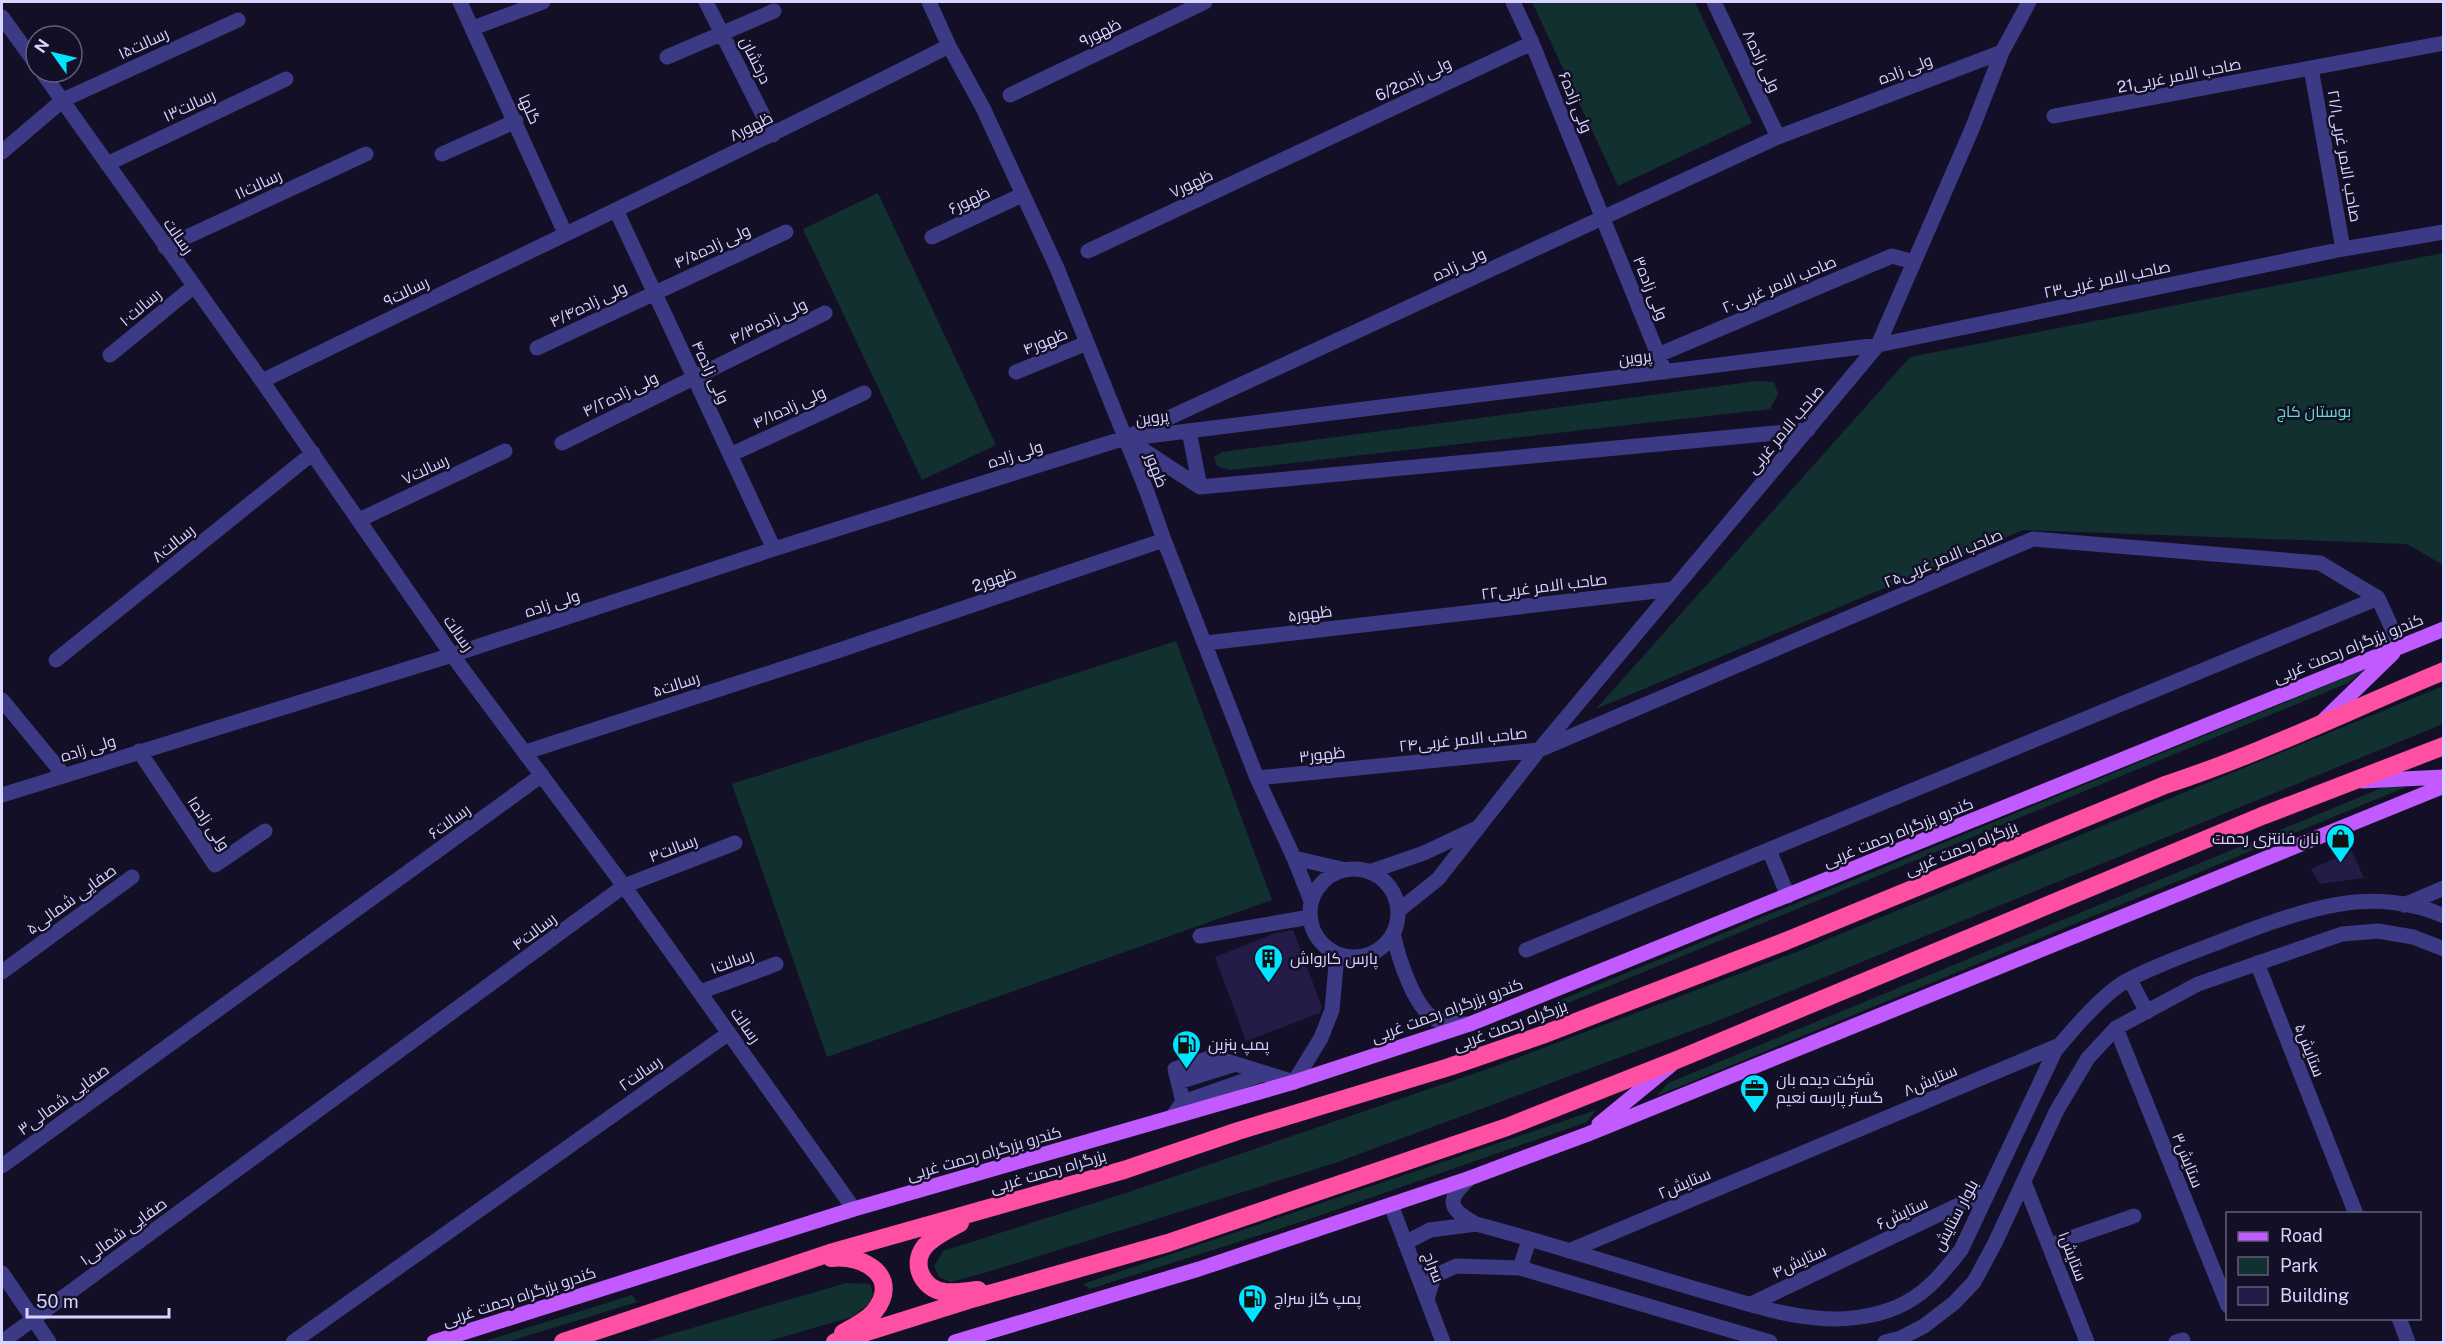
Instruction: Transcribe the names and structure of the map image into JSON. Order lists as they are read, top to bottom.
{
  "streets": {
    "highway": ["بزرگراه رحمت غربی"],
    "main road": ["کندرو بزرگراه رحمت غربی"],
    "street": [
      "ظهور۹",
      "رسالت۱۵",
      "درخشان",
      "ولی زاده۸",
      "ولی زاده",
      "21صاحب الامر غربی",
      "6/2ولی زاده",
      "ولی زاده۶",
      "رسالت۱۳",
      "گلها",
      "ظهور۸",
      "صاحب الامر غربی۲۱/۱",
      "ظهور۷",
      "رسالت۱۱",
      "ظهور۶",
      "رسالت",
      "ولی زاده۴/۵",
      "صاحب الامر غربی۲۳",
      "صاحب الامر غربی۲۰",
      "ولی زاده۳",
      "رسالت۹",
      "ولی زاده۴/۴",
      "رسالت۱۰",
      "ولی زاده۴/۳",
      "ظهور۴",
      "پروین",
      "ولی زاده۴",
      "ولی زاده۴/۲",
      "ولی زاده۴/۱",
      "صاحب الامر غربی",
      "رسالت۷",
      "ظهور",
      "رسالت۸",
      "صاحب الامر غربی۲۵",
      "2ظهور",
      "صاحب الامر غربی٢٢",
      "ظهور۵",
      "رسالت۵",
      "صاحب الامر غربی۲۴",
      "ظهور۳",
      "رسالت۶",
      "ولی زاده۱",
      "رسالت۳",
      "صفایی شمالی۵",
      "رسالت۴",
      "رسالت۱",
      "ستایش۵",
      "رسالت۲",
      "ستایش۸",
      "صفایی شمالی۳",
      "ستایش۳",
      "ستایش۲",
      "ستایش۶",
      "بلوار ستایش",
      "صفایی شمالی۱",
      "ستایش۱",
      "ستایش۴",
      "سراج"
    ]
  },
  "crossings": [
    ["رسالت۱۵", "رسالت"],
    ["درخشان", "ظهور۸"],
    ["ولی زاده۸", "ولی زاده"],
    ["ولی زاده", "ولی زاده۶"],
    ["ولی زاده", "رسالت"],
    ["ولی زاده", "ولی زاده۳"],
    ["ولی زاده", "پروین"],
    ["ولی زاده", "ولی زاده۴"],
    ["ولی زاده", "صاحب الامر غربی"],
    ["ولی زاده", "ظهور"],
    ["ولی زاده", "ولی زاده۱"],
    ["21صاحب الامر غربی", "صاحب الامر غربی۲۱/۱"],
    ["6/2ولی زاده", "ولی زاده۶"],
    ["6/2ولی زاده", "ظهور۷"],
    ["ولی زاده۶", "ولی زاده۳"],
    ["رسالت۱۳", "رسالت"],
    ["گلها", "ظهور۸"],
    ["گلها", "رسالت۹"],
    ["ظهور۸", "رسالت۹"],
    ["ظهور۸", "ولی زاده۴"],
    ["ظهور۸", "ظهور"],
    ["صاحب الامر غربی۲۱/۱", "صاحب الامر غربی۲۳"],
    ["رسالت۱۱", "رسالت"],
    ["ظهور۶", "ظهور"],
    ["رسالت", "رسالت۹"],
    ["رسالت", "رسالت۱۰"],
    ["رسالت", "رسالت۷"],
    ["رسالت", "رسالت۸"],
    ["رسالت", "کندرو بزرگراه رحمت غربی"],
    ["رسالت", "رسالت۵"],
    ["رسالت", "رسالت۶"],
    ["رسالت", "رسالت۳"],
    ["رسالت", "رسالت۴"],
    ["رسالت", "رسالت۱"],
    ["رسالت", "رسالت۲"],
    ["ولی زاده۴/۵", "ولی زاده۴/۴"],
    ["ولی زاده۴/۵", "ولی زاده۴"],
    ["صاحب الامر غربی۲۳", "پروین"],
    ["صاحب الامر غربی۲۳", "صاحب الامر غربی"],
    ["صاحب الامر غربی۲۰", "ولی زاده۳"],
    ["صاحب الامر غربی۲۰", "صاحب الامر غربی"],
    ["ولی زاده۳", "پروین"],
    ["ولی زاده۴/۴", "ولی زاده۴"],
    ["ولی زاده۴/۳", "ولی زاده۴"],
    ["ولی زاده۴/۳", "ولی زاده۴/۲"],
    ["ظهور۴", "ظهور"],
    ["پروین", "صاحب الامر غربی"],
    ["پروین", "ظهور"],
    ["ولی زاده۴", "ولی زاده۴/۲"],
    ["ولی زاده۴", "ولی زاده۴/۱"],
    ["صاحب الامر غربی", "ظهور"],
    ["صاحب الامر غربی", "صاحب الامر غربی۲۵"],
    ["صاحب الامر غربی", "صاحب الامر غربی٢٢"],
    ["صاحب الامر غربی", "صاحب الامر غربی۲۴"],
    ["ظهور", "2ظهور"],
    ["ظهور", "ظهور۵"],
    ["ظهور", "ظهور۳"],
    ["صاحب الامر غربی۲۵", "صاحب الامر غربی۲۴"],
    ["2ظهور", "رسالت۵"],
    ["صاحب الامر غربی٢٢", "ظهور۵"],
    ["صاحب الامر غربی۲۴", "ظهور۳"],
    ["رسالت۶", "صفایی شمالی۳"],
    ["رسالت۳", "رسالت۴"],
    ["رسالت۴", "صفایی شمالی۱"],
    ["ستایش۸", "ستایش۲"],
    ["ستایش۸", "بلوار ستایش"],
    ["ستایش۲", "بلوار ستایش"],
    ["ستایش۶", "بلوار ستایش"],
    ["ستایش۶", "ستایش۴"],
    ["بلوار ستایش", "ستایش۴"],
    ["بلوار ستایش", "سراج"]
  ],
  "parks": ["بوستان کاج"],
  "places": {
    "shop": ["نان فانتزی رحمت"],
    "building": ["پارس کارواش"],
    "fuel station": ["پمپ بنزین", "پمپ گاز سراج"],
    "office": ["شرکت دیده بان گستر پارسه نعیم"]
  },
  "legend": ["Road", "Park", "Building"],
  "scale_bar": "50 m",
  "north": "top left"
}
